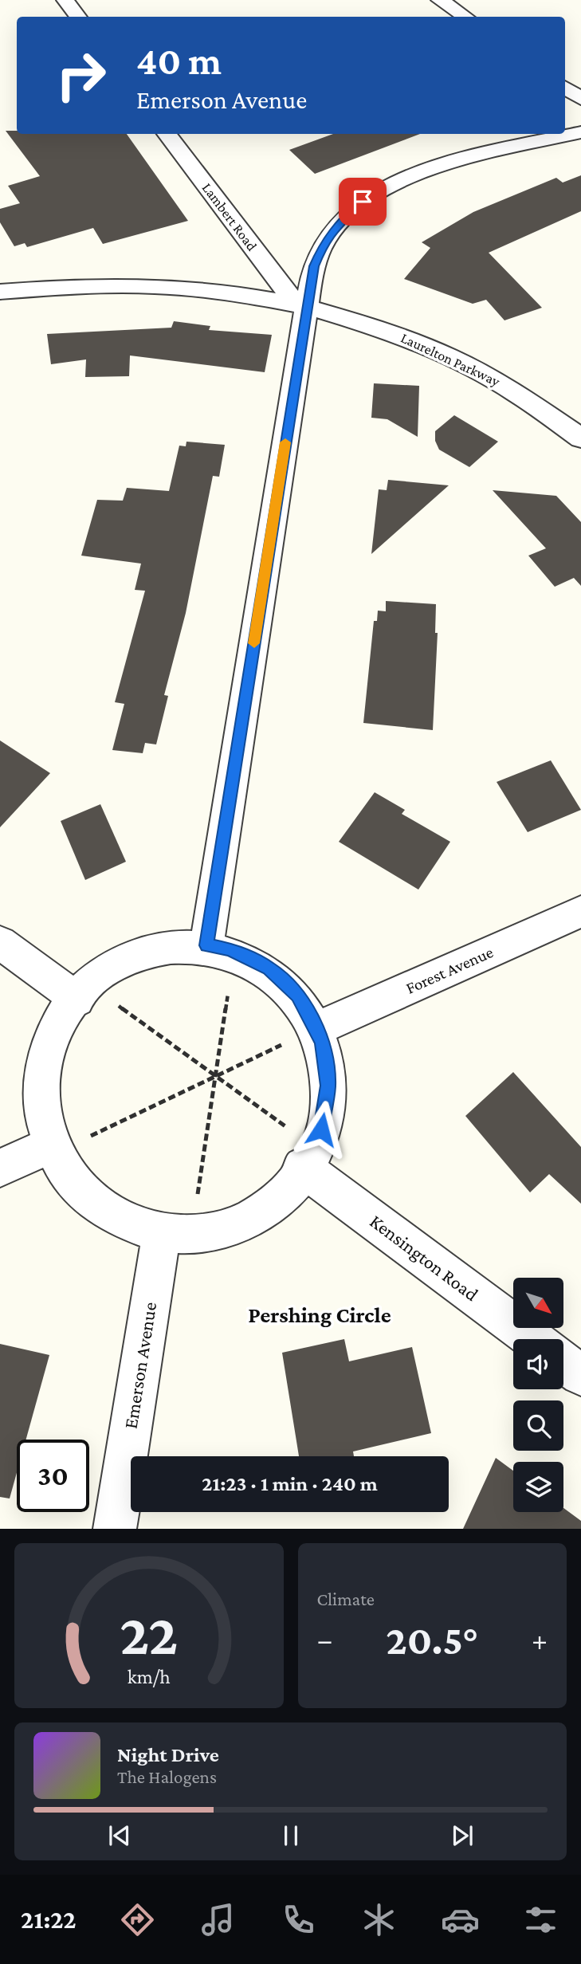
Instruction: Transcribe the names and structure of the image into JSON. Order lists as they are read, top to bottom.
{
  "streets": {
    "street": [
      "Lambert Road",
      "Laurelton Parkway",
      "Forest Avenue",
      "Kensington Road",
      "Emerson Avenue"
    ]
  },
  "crossings": [
    ["Lambert Road", "Laurelton Parkway"]
  ],
  "districts": ["Pershing Circle"],
  "north": "bottom right",
  "page": {
    "turn": ["40 m", "Emerson Avenue"],
    "limit": "30",
    "trip": "21:23 · 1 min · 240 m",
    "tile": "Climate",
    "heat": ["−", "20.5°", "+"],
    "song": ["Night Drive", "The Halogens"],
    "tabs": "21:22",
    "gauge": ["22", "km/h"]
  }
}
